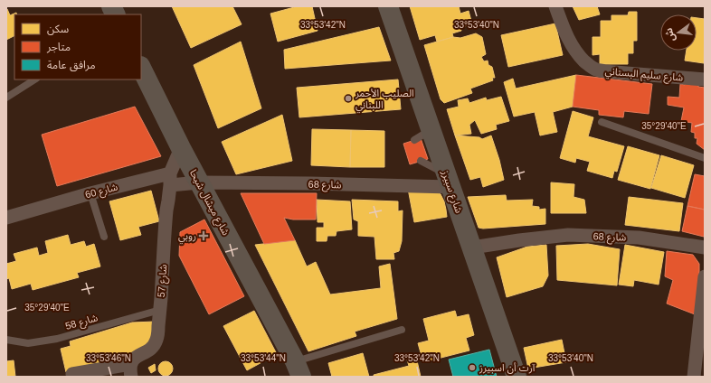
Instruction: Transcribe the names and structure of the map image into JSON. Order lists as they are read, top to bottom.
{
  "streets": {
    "main road": ["شارع سبيرز", "شارع ميشال شيحا"],
    "street": [
      "شارع سليم البستاني",
      "شارع 68",
      "شارع 60",
      "شارع 57"
    ],
    "lane": ["شارع 58"]
  },
  "crossings": [
    ["شارع 68", "شارع سبيرز"],
    ["شارع 68", "شارع ميشال شيحا"],
    ["شارع 60", "شارع 57"],
    ["شارع 57", "شارع 58"]
  ],
  "places": {
    "other": ["الصليب الأحمر اللبناني", "آرت أن اسبيرز"],
    "health": ["روبي"]
  },
  "legend": ["سكن", "متاجر", "مرافق عامة"],
  "north": "left",
  "coordinates": [
    "33°53'42\"N",
    "33°53'40\"N",
    "35°29'40\"E",
    "33°53'46\"N",
    "33°53'44\"N"
  ]
}
